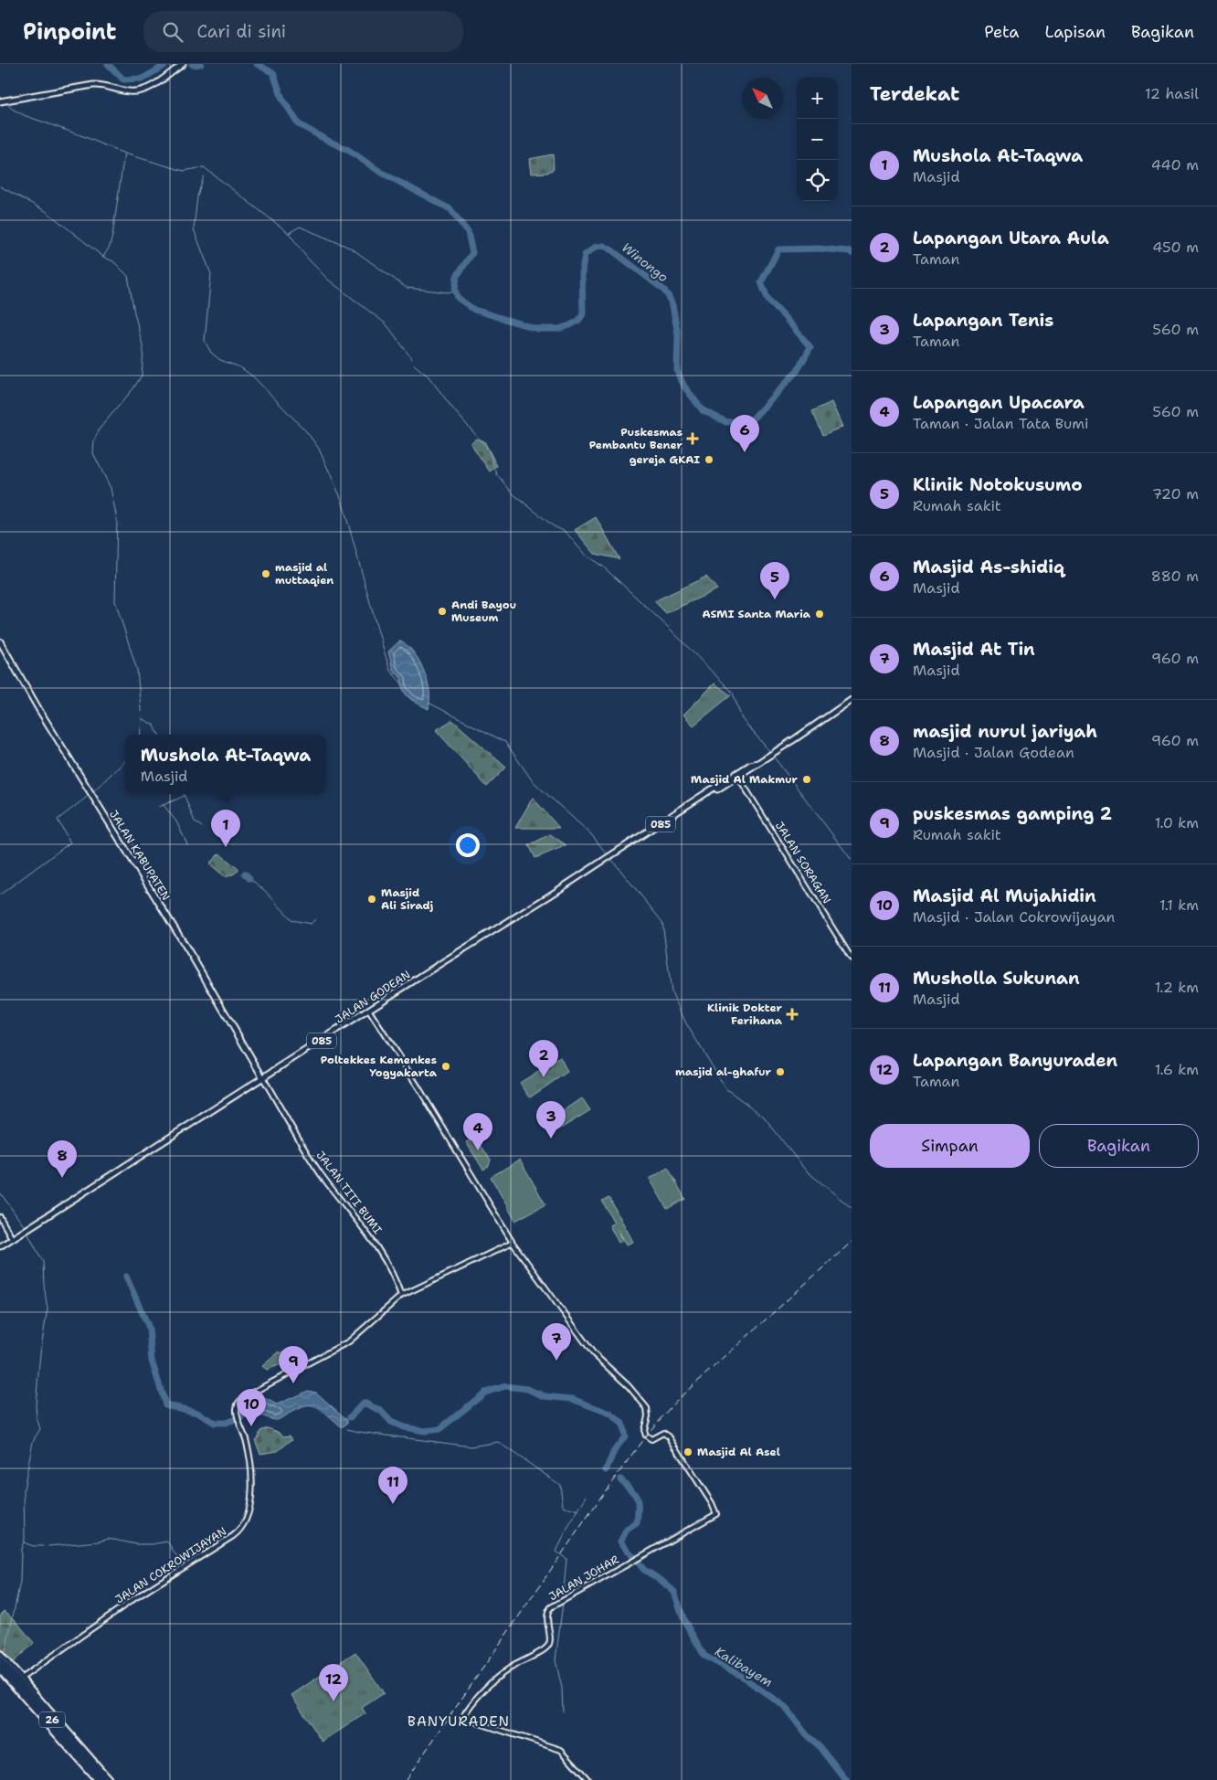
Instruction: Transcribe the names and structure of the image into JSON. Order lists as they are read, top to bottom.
{
  "streets": {
    "highway": ["26"],
    "main road": ["085", "JALAN KABUPATEN", "JALAN GODEAN"],
    "street": [
      "JALAN SORAGAN",
      "JALAN TITI BUMI",
      "JALAN COKROWIJAYAN",
      "JALAN JOHAR"
    ]
  },
  "crossings": [
    ["085", "JALAN GODEAN"],
    ["JALAN KABUPATEN", "JALAN GODEAN"],
    ["JALAN KABUPATEN", "JALAN TITI BUMI"],
    ["JALAN SORAGAN", "JALAN GODEAN"],
    ["JALAN GODEAN", "JALAN TITI BUMI"],
    ["JALAN TITI BUMI", "JALAN COKROWIJAYAN"],
    ["JALAN COKROWIJAYAN", "JALAN JOHAR"]
  ],
  "districts": ["BANYURADEN"],
  "water": ["Winongo", "Kalibayem"],
  "places": {
    "health": ["Puskesmas Pembantu Bener", "Klinik Dokter Ferihana"],
    "other": [
      "gereja GKAI",
      "masjid al muttaqien",
      "Andi Bayou Museum",
      "ASMI Santa Maria",
      "Masjid Al Makmur",
      "Masjid Ali Siradj",
      "Poltekkes Kemenkes Yogyakarta",
      "masjid al-ghafur",
      "Masjid Al Asel"
    ]
  },
  "north": "top left",
  "page": {
    "header": "Pinpoint",
    "search": "Cari di sini",
    "nav": ["Peta", "Lapisan", "Bagikan"],
    "heading": ["Terdekat", "12 hasil"],
    "map_buttons": ["+", "−"],
    "list": [
      {
        "mark": "1",
        "name": "Mushola At-Taqwa",
        "note": "Masjid",
        "value": "440 m"
      },
      {
        "mark": "2",
        "name": "Lapangan Utara Aula",
        "note": "Taman",
        "value": "450 m"
      },
      {
        "mark": "3",
        "name": "Lapangan Tenis",
        "note": "Taman",
        "value": "560 m"
      },
      {
        "mark": "4",
        "name": "Lapangan Upacara",
        "note": "Taman · Jalan Tata Bumi",
        "value": "560 m"
      },
      {
        "mark": "5",
        "name": "Klinik Notokusumo",
        "note": "Rumah sakit",
        "value": "720 m"
      },
      {
        "mark": "6",
        "name": "Masjid As-shidiq",
        "note": "Masjid",
        "value": "880 m"
      },
      {
        "mark": "7",
        "name": "Masjid At Tin",
        "note": "Masjid",
        "value": "960 m"
      },
      {
        "mark": "8",
        "name": "masjid nurul jariyah",
        "note": "Masjid · Jalan Godean",
        "value": "960 m"
      },
      {
        "mark": "9",
        "name": "puskesmas gamping 2",
        "note": "Rumah sakit",
        "value": "1.0 km"
      },
      {
        "mark": "10",
        "name": "Masjid Al Mujahidin",
        "note": "Masjid · Jalan Cokrowijayan",
        "value": "1.1 km"
      },
      {
        "mark": "11",
        "name": "Musholla Sukunan",
        "note": "Masjid",
        "value": "1.2 km"
      },
      {
        "mark": "12",
        "name": "Lapangan Banyuraden",
        "note": "Taman",
        "value": "1.6 km"
      }
    ],
    "pins": [
      "6",
      "5",
      "1",
      "2",
      "3",
      "4",
      "8",
      "7",
      "9",
      "10",
      "11",
      "12"
    ],
    "popup": ["Mushola At-Taqwa", "Masjid"],
    "buttons": ["Simpan", "Bagikan"]
  }
}
